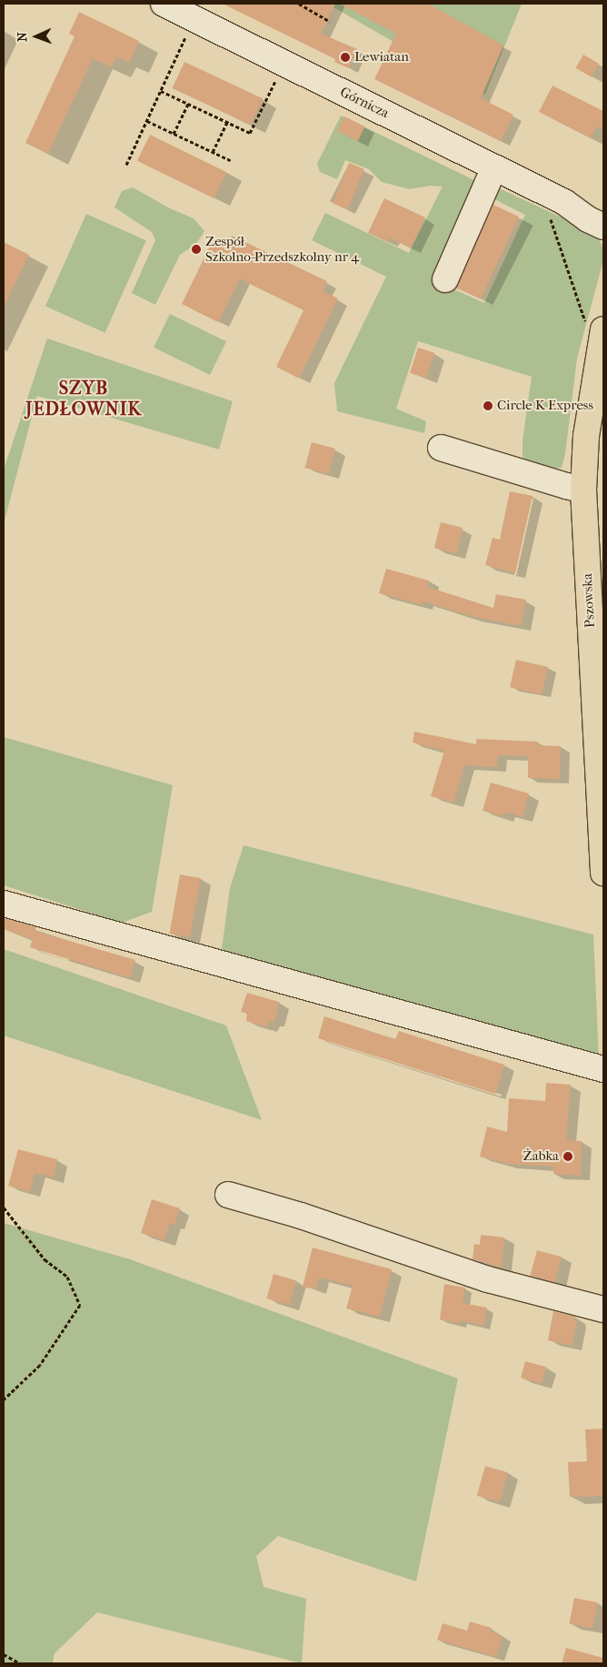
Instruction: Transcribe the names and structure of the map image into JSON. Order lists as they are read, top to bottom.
{
  "streets": {
    "main road": ["Pszowska"],
    "street": ["Górnicza"]
  },
  "districts": ["SZYB JEDŁOWNIK"],
  "places": [
    "Lewiatan",
    "Zespół Szkolno-Przedszkolny nr 4",
    "Circle K Express",
    "Żabka"
  ],
  "north": "left"
}
